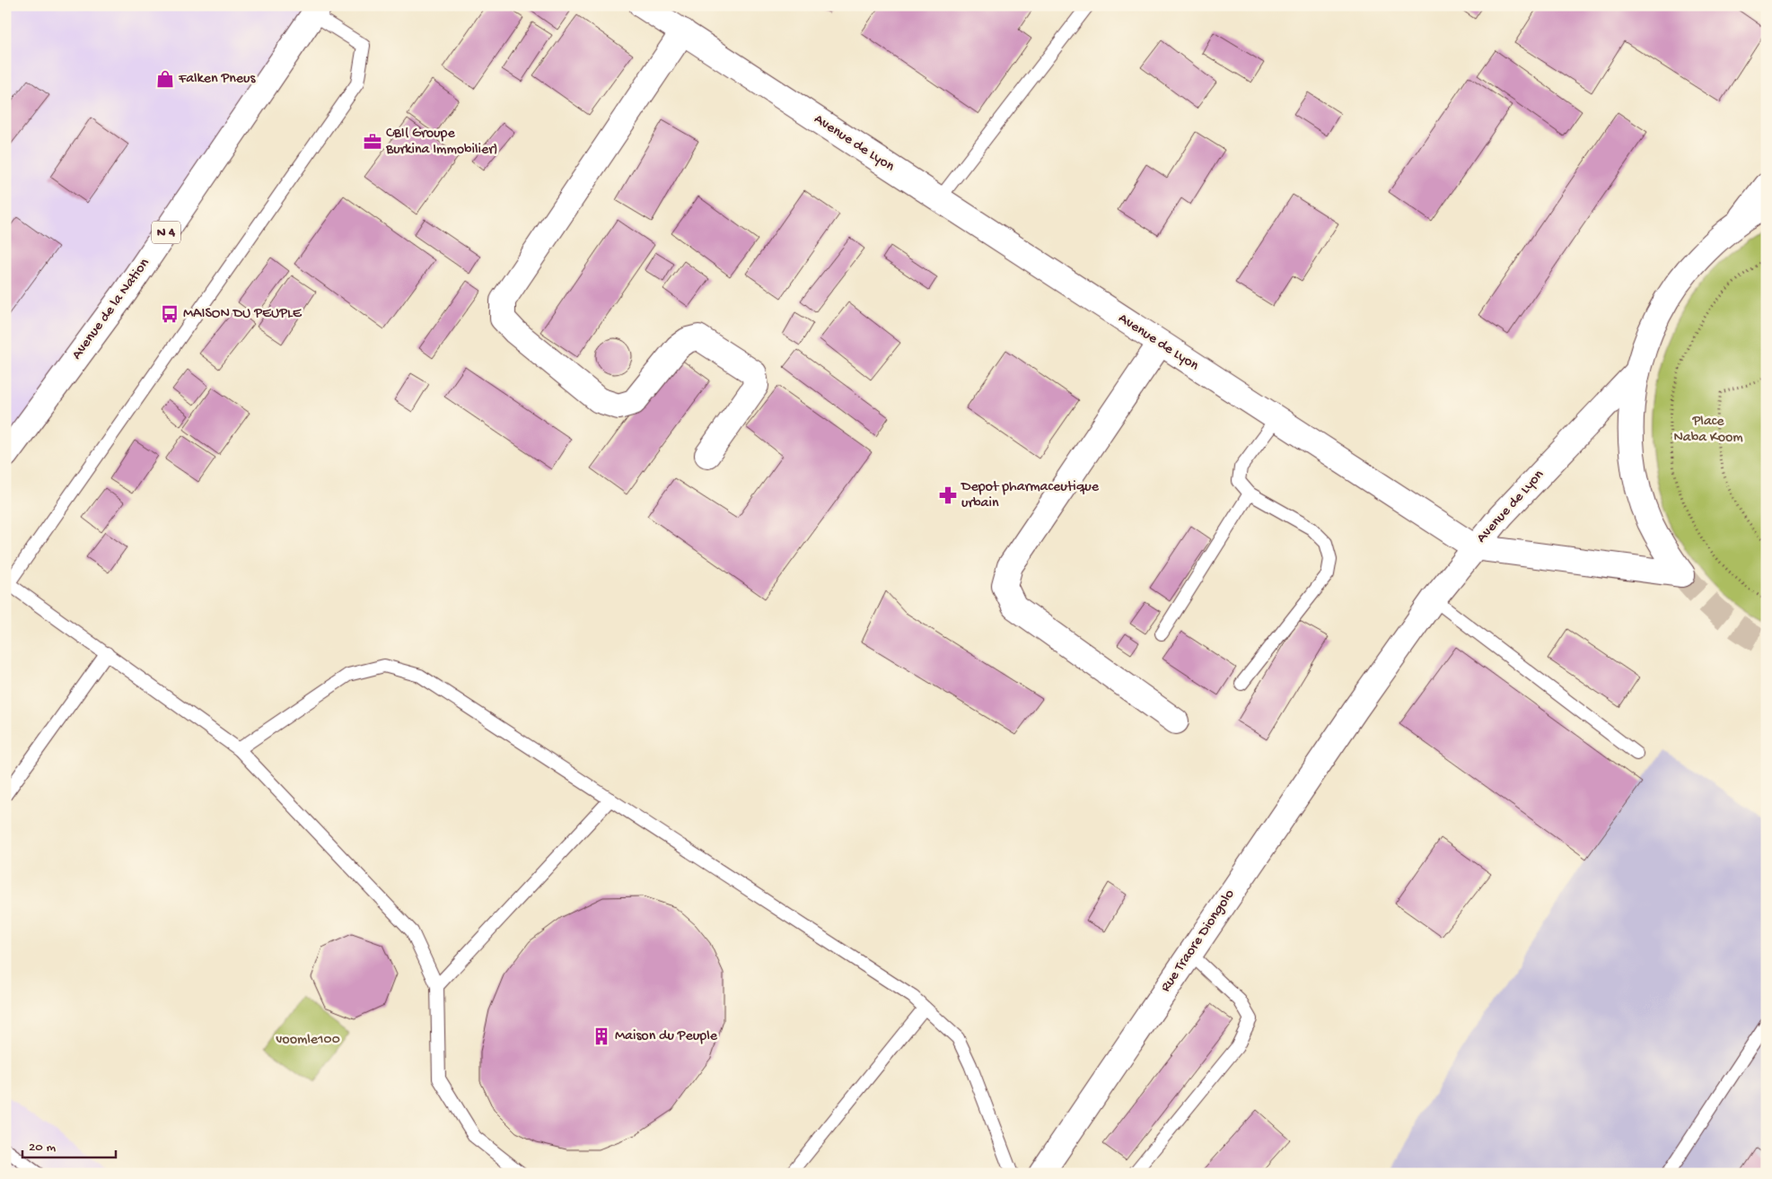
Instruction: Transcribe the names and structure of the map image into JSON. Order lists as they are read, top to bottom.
{
  "streets": {
    "main road": [
      "Avenue de Lyon",
      "N 4",
      "Avenue de la Nation",
      "Rue Traore Diongolo"
    ]
  },
  "crossings": [
    ["Avenue de Lyon", "Rue Traore Diongolo"]
  ],
  "parks": ["Place Naba Koom", "voomle100"],
  "places": {
    "shop": ["Falken Pneus"],
    "office": ["CBI( Groupe Burkina Immobilier)"],
    "bus stop": ["MAISON DU PEUPLE"],
    "pharmacy": ["Depot pharmaceutique urbain"],
    "building": ["Maison du Peuple"]
  },
  "scale_bar": "20 m"
}
